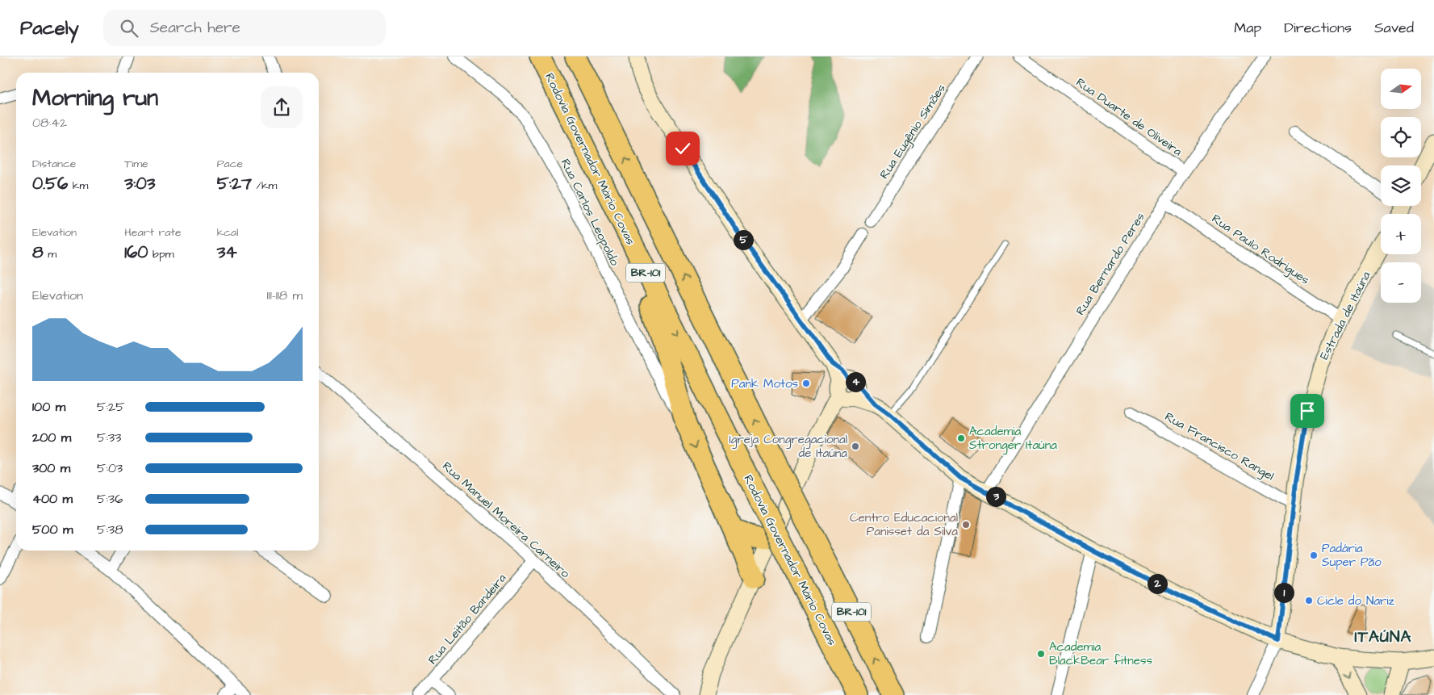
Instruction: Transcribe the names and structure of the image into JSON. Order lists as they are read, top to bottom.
{
  "streets": {
    "highway": ["Rodovia Governador Mário Covas", "BR-101"],
    "street": [
      "Rua Duarte de Oliveira",
      "Rua Eugênio Simões",
      "Rua Carlos Leopoldo",
      "Rua Paulo Rodrigues",
      "Rua Bernardo Peres",
      "Estrada de Itaúna",
      "Rua Francisco Rangel",
      "Rua Manuel Moreira Carneiro",
      "Rua Leitão Bandeira"
    ]
  },
  "crossings": [
    ["Rua Duarte de Oliveira", "Rua Bernardo Peres"],
    ["Rua Paulo Rodrigues", "Rua Bernardo Peres"],
    ["Rua Paulo Rodrigues", "Estrada de Itaúna"],
    ["Estrada de Itaúna", "Rua Francisco Rangel"],
    ["Rua Manuel Moreira Carneiro", "Rua Leitão Bandeira"]
  ],
  "districts": ["ITAÚNA"],
  "places": [
    "Pank Motos",
    "Academia Stronger Itaúna",
    "Igreja Congregacional de Itaúna",
    "Centro Educacional Panisset da Silva",
    "Padária Super Pão",
    "Cicle do Nariz",
    "Academia BlackBear fitness"
  ],
  "north": "right",
  "page": {
    "header": "Pacely",
    "search": "Search here",
    "nav": ["Map", "Directions", "Saved"],
    "map_buttons": ["+", "−"],
    "heading": ["Morning run", "08:42"],
    "stats": [
      ["Distance", "0.56 km"],
      ["Time", "3:03"],
      ["Pace", "5:27 /km"],
      ["Elevation", "8 m"],
      ["Heart rate", "160 bpm"],
      ["kcal", "34"]
    ],
    "pins": [
      "5",
      "4",
      "3",
      "2",
      "1"
    ],
    "chart": ["Elevation", "111–118 m"],
    "list": [
      {
        "name": "100 m",
        "note": "5:25"
      },
      {
        "name": "200 m",
        "note": "5:33"
      },
      {
        "name": "300 m",
        "note": "5:03"
      },
      {
        "name": "400 m",
        "note": "5:36"
      },
      {
        "name": "500 m",
        "note": "5:38"
      }
    ]
  }
}
